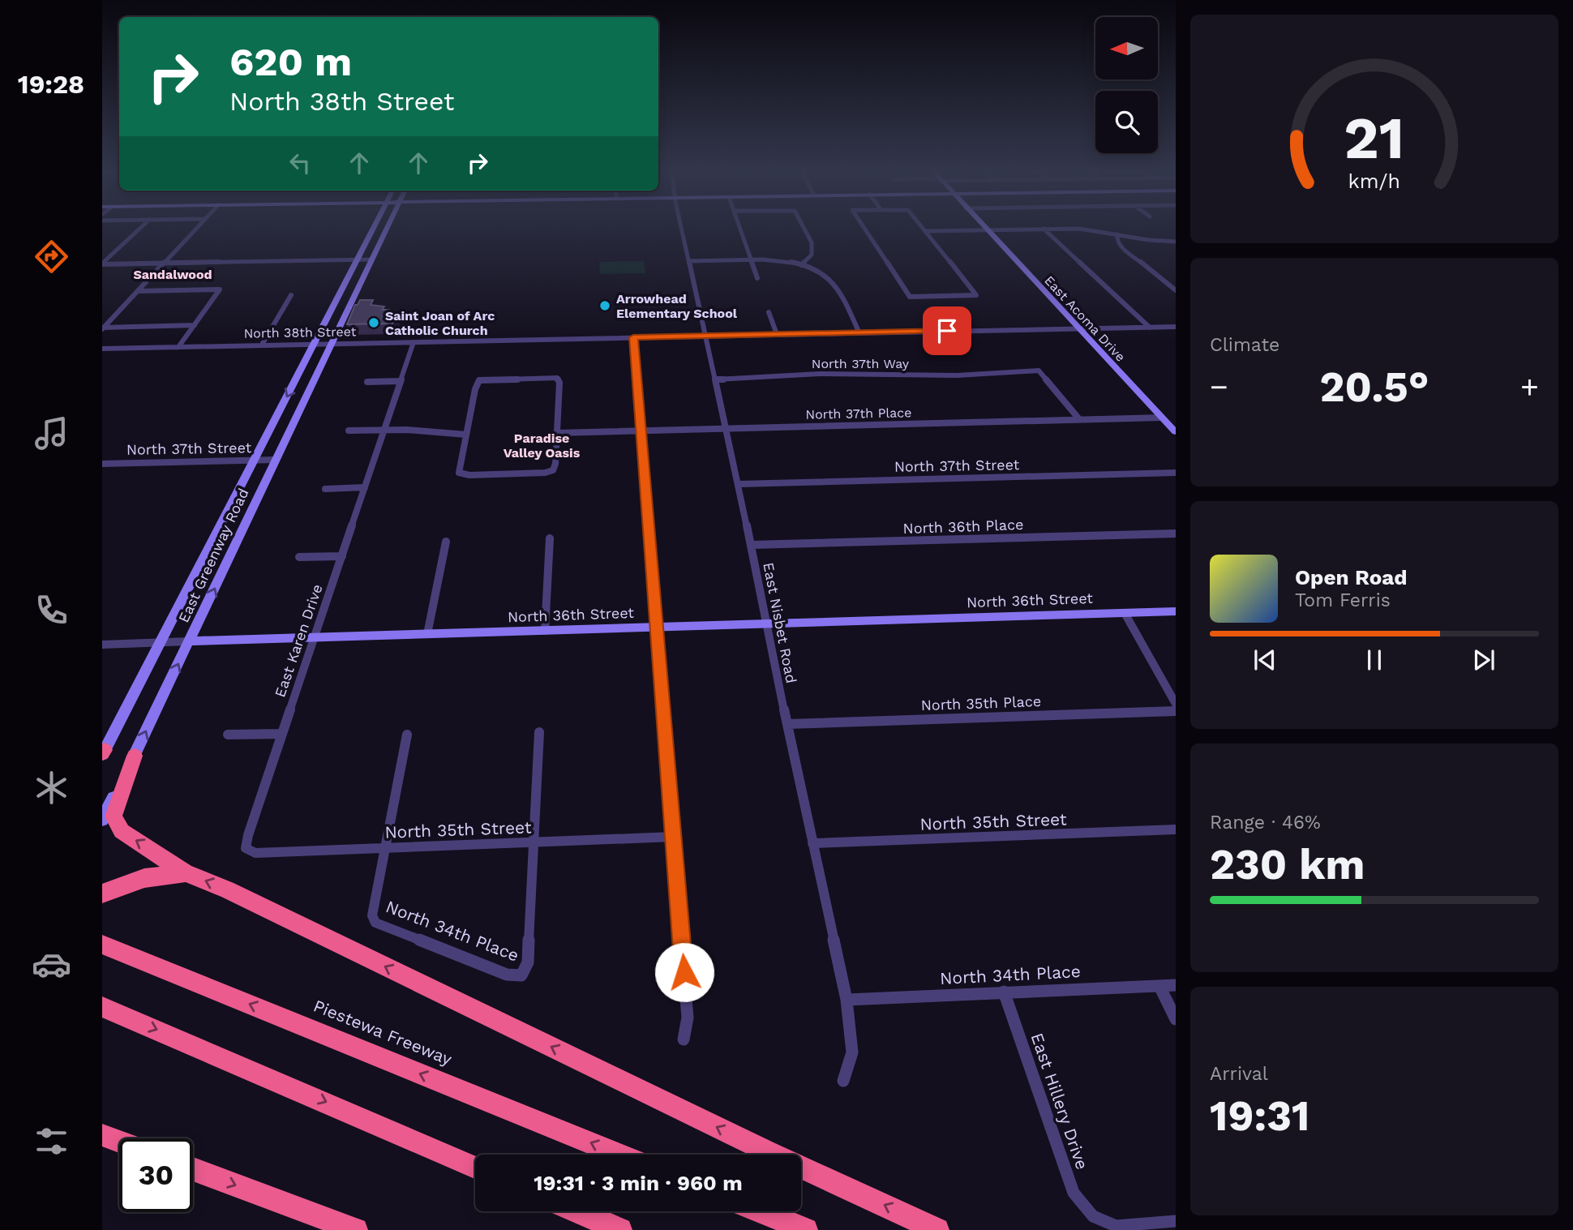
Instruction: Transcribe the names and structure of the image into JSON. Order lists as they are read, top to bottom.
{
  "streets": {
    "highway": ["Piestewa Freeway"],
    "main road": ["East Acoma Drive", "East Greenway Road", "North 36th Street"],
    "street": [
      "North 38th Street",
      "North 37th Way",
      "North 37th Place",
      "North 37th Street",
      "North 36th Place",
      "East Nisbet Road",
      "East Karen Drive",
      "North 35th Place",
      "North 35th Street",
      "North 34th Place",
      "East Hillery Drive"
    ]
  },
  "crossings": [
    ["East Acoma Drive", "North 38th Street"],
    ["East Acoma Drive", "North 37th Place"],
    ["North 38th Street", "East Greenway Road"],
    ["North 38th Street", "East Nisbet Road"],
    ["North 38th Street", "East Karen Drive"],
    ["North 37th Way", "North 37th Place"],
    ["North 37th Way", "East Nisbet Road"],
    ["North 37th Place", "East Nisbet Road"],
    ["North 37th Street", "East Greenway Road"],
    ["North 37th Street", "East Nisbet Road"],
    ["North 36th Place", "East Nisbet Road"],
    ["East Greenway Road", "North 36th Street"],
    ["North 36th Street", "East Nisbet Road"],
    ["North 36th Street", "East Karen Drive"],
    ["East Nisbet Road", "North 35th Place"],
    ["East Nisbet Road", "North 35th Street"],
    ["East Nisbet Road", "North 34th Place"],
    ["East Karen Drive", "North 35th Street"],
    ["North 35th Street", "North 34th Place"],
    ["North 34th Place", "East Hillery Drive"]
  ],
  "districts": ["Sandalwood", "Paradise Valley Oasis"],
  "places": ["Arrowhead Elementary School", "Saint Joan of Arc Catholic Church"],
  "north": "left",
  "page": {
    "tabs": "19:28",
    "turn": ["620 m", "North 38th Street"],
    "tile": [
      "Climate",
      ["Range · 46%", "230 km"],
      ["Arrival", "19:31"]
    ],
    "heat": ["−", "20.5°", "+"],
    "song": ["Open Road", "Tom Ferris"],
    "limit": "30",
    "trip": "19:31 · 3 min · 960 m",
    "gauge": ["21", "km/h"]
  }
}
